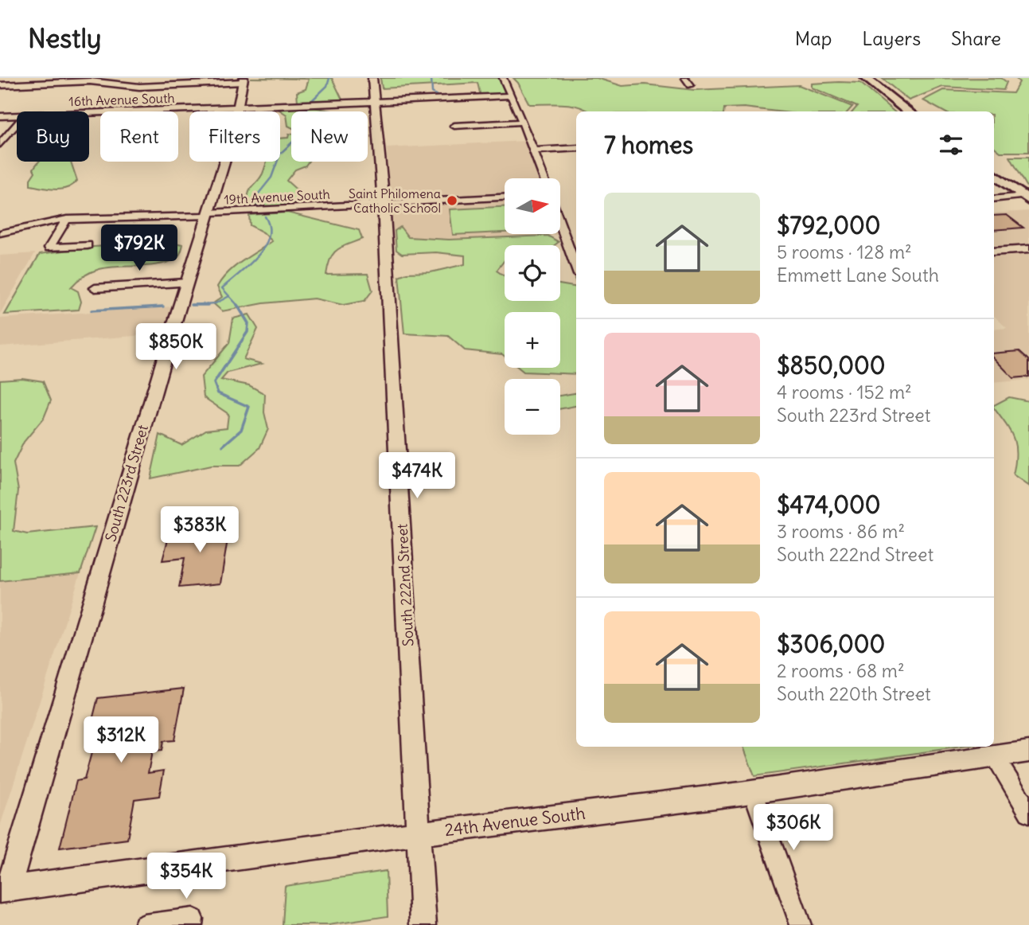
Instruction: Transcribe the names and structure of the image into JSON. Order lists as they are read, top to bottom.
{
  "streets": {
    "street": [
      "16th Avenue South",
      "19th Avenue South",
      "South 223rd Street",
      "South 222nd Street",
      "24th Avenue South"
    ]
  },
  "crossings": [
    ["16th Avenue South", "South 223rd Street"],
    ["16th Avenue South", "South 222nd Street"],
    ["19th Avenue South", "South 223rd Street"],
    ["19th Avenue South", "South 222nd Street"],
    ["South 223rd Street", "24th Avenue South"],
    ["South 222nd Street", "24th Avenue South"]
  ],
  "places": ["Saint Philomena Catholic School"],
  "north": "right",
  "page": {
    "header": "Nestly",
    "nav": ["Map", "Layers", "Share"],
    "chip": [
      "Buy",
      "Rent",
      "Filters",
      "New"
    ],
    "heading": "7 homes",
    "map_buttons": ["+", "−"],
    "list": [
      {
        "name": "$792,000",
        "note": "5 rooms · 128 m² · Emmett Lane South"
      },
      {
        "name": "$850,000",
        "note": "4 rooms · 152 m² · South 223rd Street"
      },
      {
        "name": "$474,000",
        "note": "3 rooms · 86 m² · South 222nd Street"
      },
      {
        "name": "$306,000",
        "note": "2 rooms · 68 m² · South 220th Street"
      }
    ],
    "price": [
      "$792K",
      "$850K",
      "$474K",
      "$383K",
      "$312K",
      "$306K",
      "$354K"
    ]
  }
}
